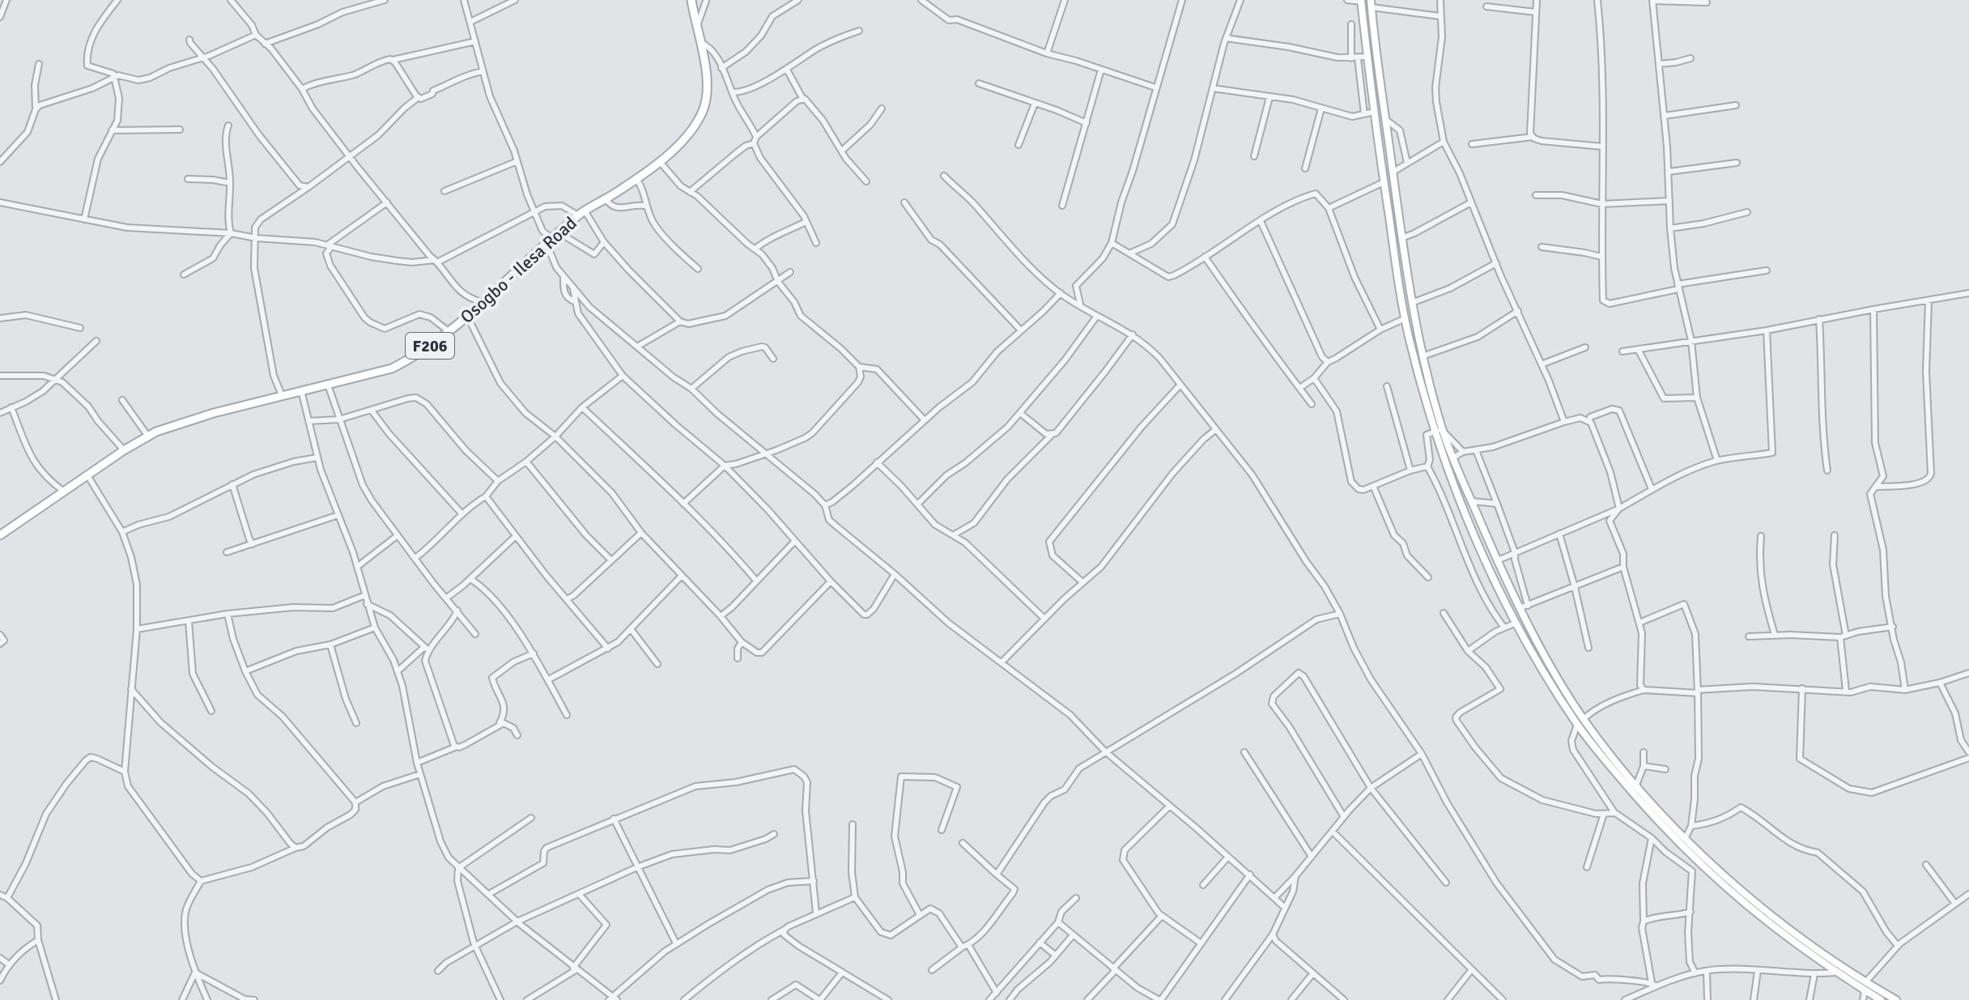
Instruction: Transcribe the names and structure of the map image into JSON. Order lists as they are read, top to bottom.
{
  "streets": {
    "main road": ["Osogbo - Ilesa Road", "F206"]
  }
}
